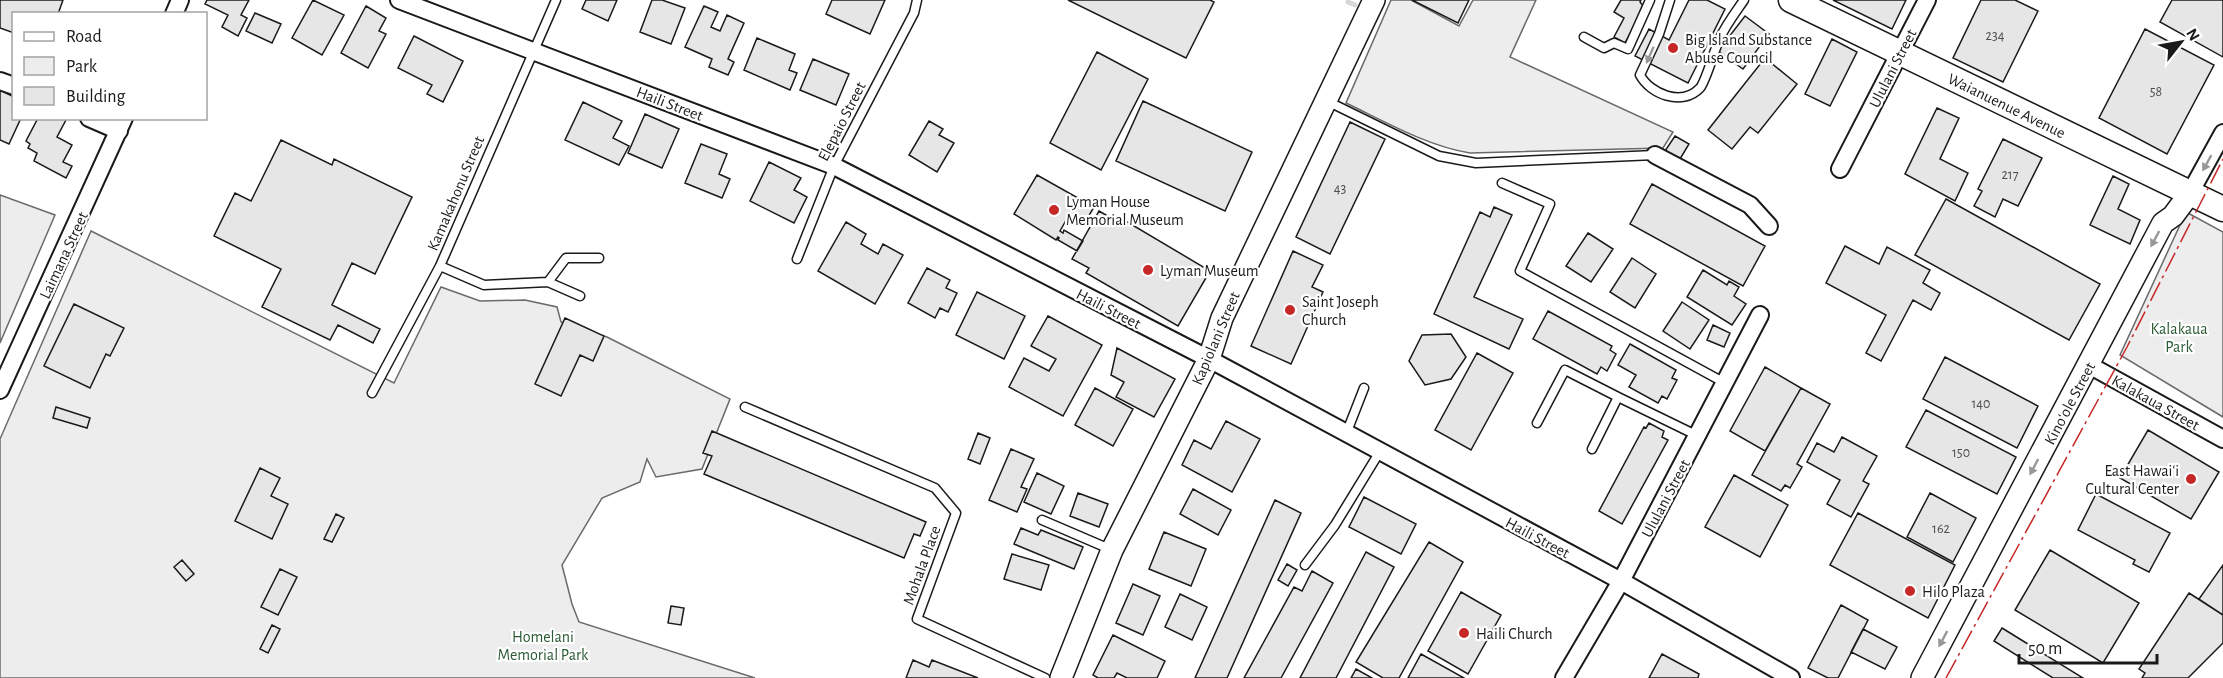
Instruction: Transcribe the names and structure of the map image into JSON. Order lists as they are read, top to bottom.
{
  "streets": {
    "main road": ["Waianuenue Avenue"],
    "street": [
      "Ululani Street",
      "Haili Street",
      "Laimana Street",
      "Kapiolani Street",
      "Kalakaua Street",
      "Kinoʻole Street"
    ],
    "lane": ["Elepaio Street", "Kamakahonu Street", "Mohala Place"]
  },
  "crossings": [
    ["Ululani Street", "Haili Street"],
    ["Ululani Street", "Waianuenue Avenue"],
    ["Haili Street", "Elepaio Street"],
    ["Haili Street", "Kamakahonu Street"],
    ["Haili Street", "Kapiolani Street"],
    ["Waianuenue Avenue", "Kinoʻole Street"],
    ["Kalakaua Street", "Kinoʻole Street"]
  ],
  "one_way": ["Kinoʻole Street"],
  "parks": ["Kalakaua Park", "Homelani Memorial Park"],
  "places": [
    "Big Island Substance Abuse Council",
    "Lyman House Memorial Museum",
    "Lyman Museum",
    "Saint Joseph Church",
    "East Hawaiʻi Cultural Center",
    "Hilo Plaza",
    "Haili Church"
  ],
  "house_numbers": [
    "234",
    "58",
    "217",
    "43",
    "140",
    "150",
    "162"
  ],
  "legend": ["Road", "Park", "Building"],
  "scale_bar": "50 m",
  "north": "top right"
}
